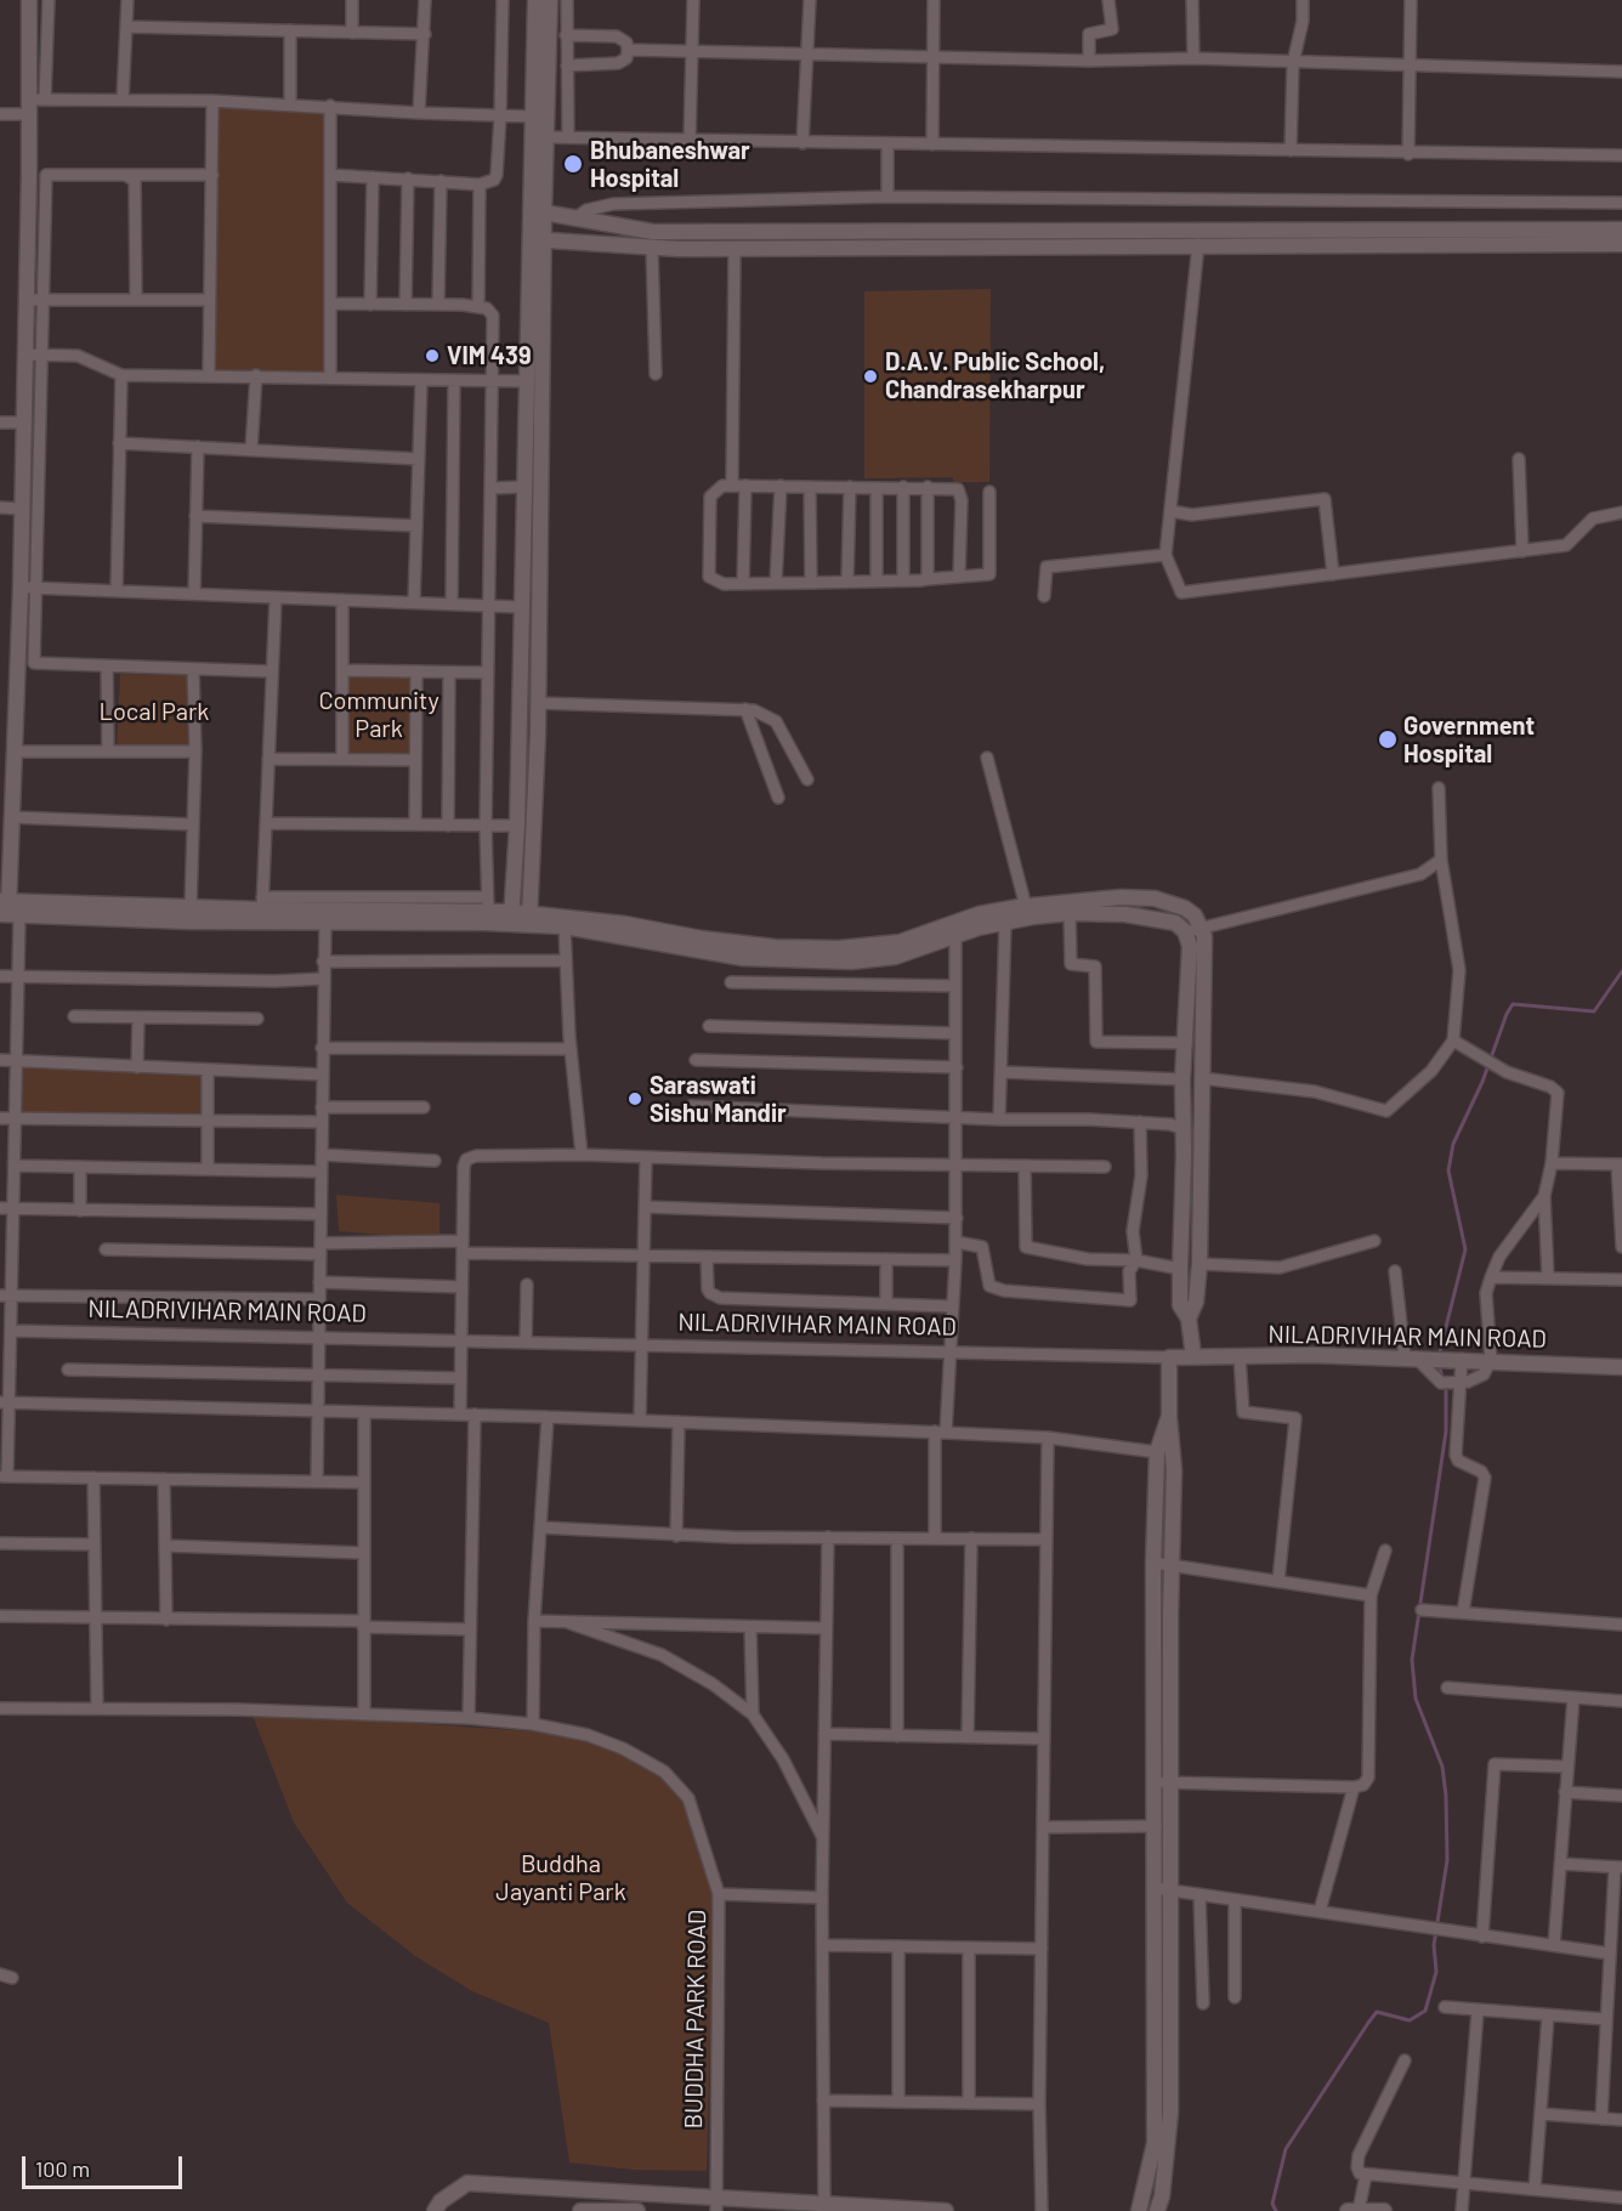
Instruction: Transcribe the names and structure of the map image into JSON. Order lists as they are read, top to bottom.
{
  "streets": {
    "street": ["NILADRIVIHAR MAIN ROAD", "BUDDHA PARK ROAD"]
  },
  "parks": ["Community Park", "Local Park", "Buddha Jayanti Park"],
  "places": [
    "Bhubaneshwar Hospital",
    "VIM 439",
    "D.A.V. Public School, Chandrasekharpur",
    "Government Hospital",
    "Saraswati Sishu Mandir"
  ],
  "scale_bar": "100 m"
}
